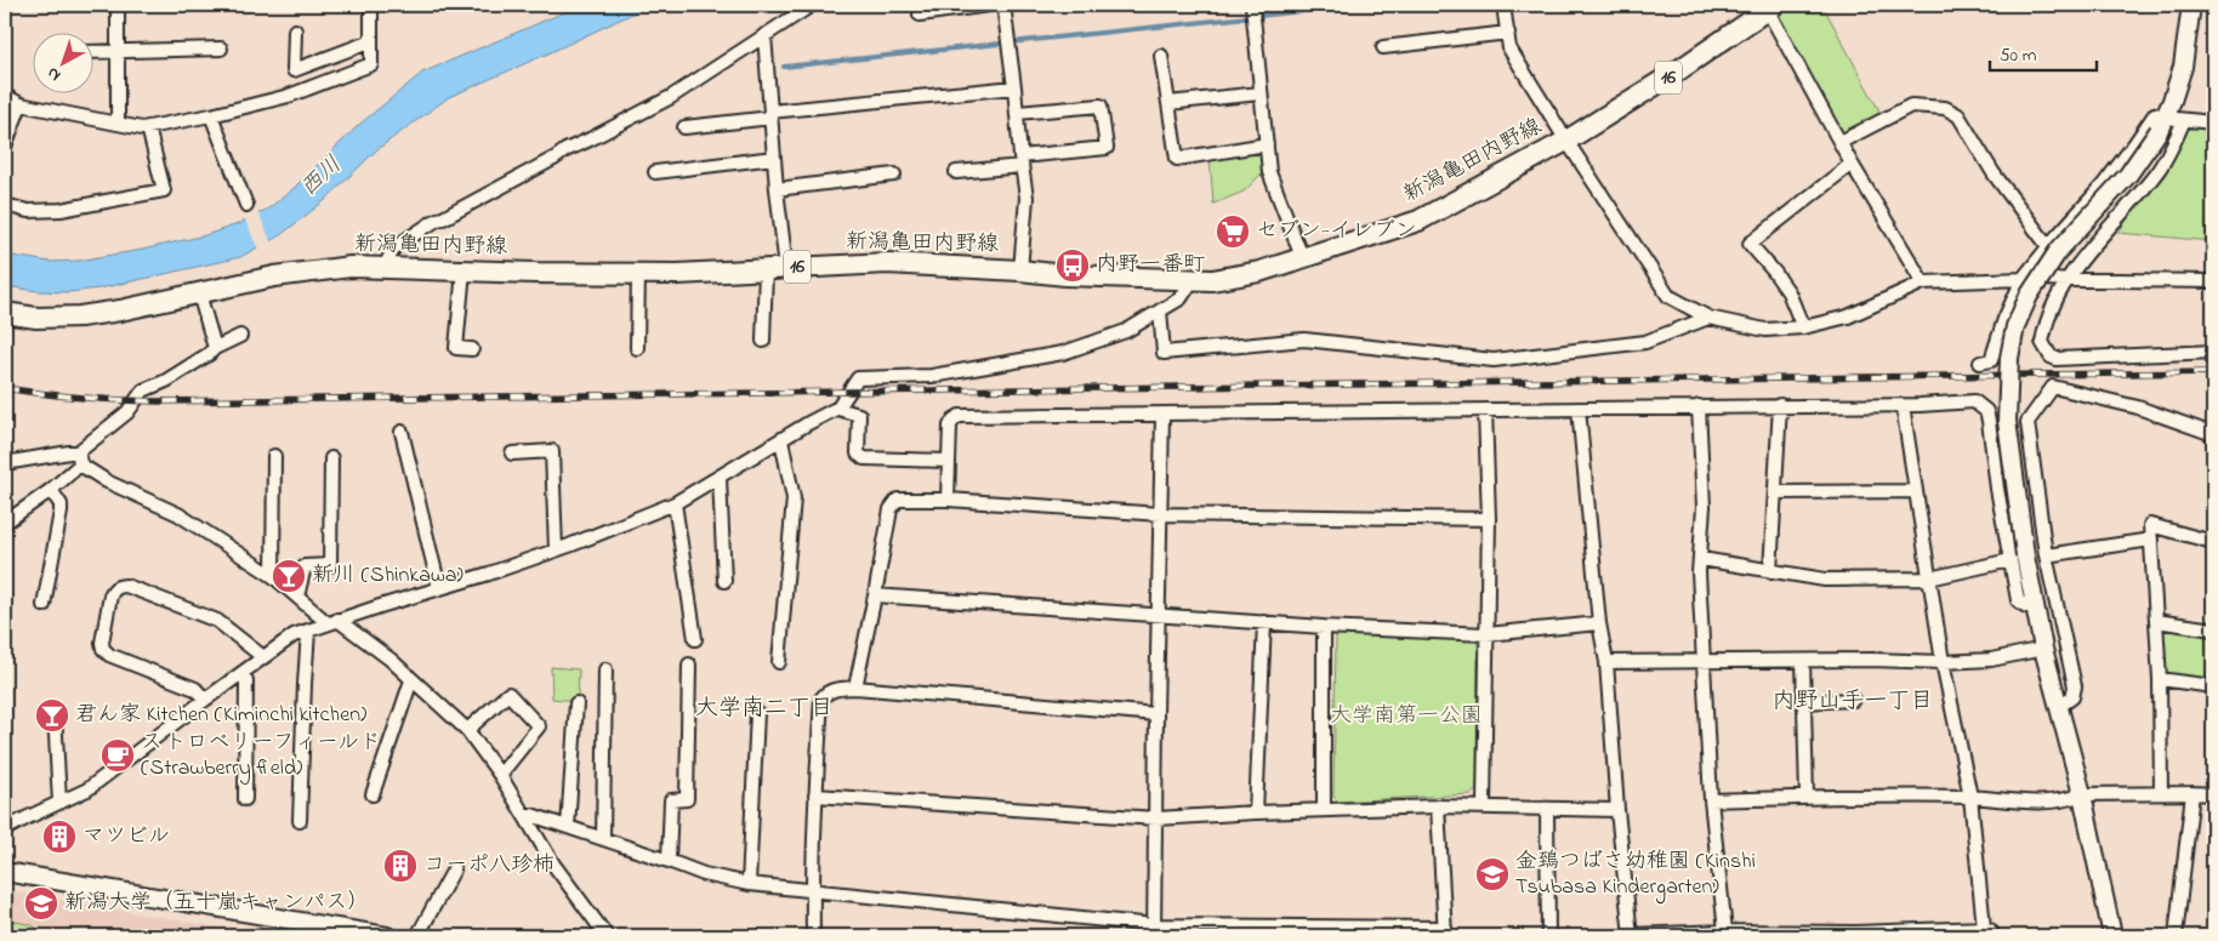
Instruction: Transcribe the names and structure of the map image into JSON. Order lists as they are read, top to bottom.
{
  "streets": {
    "main road": ["16", "新潟亀田内野線"]
  },
  "districts": ["内野山手一丁目", "大学南二丁目"],
  "water": ["西川"],
  "parks": ["大学南第一公園"],
  "places": {
    "supermarket": ["セブン-イレブン"],
    "bus stop": ["内野一番町"],
    "bar": ["新川 (Shinkawa)", "君ん家 Kitchen (Kiminchi kitchen)"],
    "cafe": ["ストロベリーフィールド (Strawberry field)"],
    "building": ["マツビル", "コーポ八珍柿"],
    "school or university": ["金鵄つばさ幼稚園 (Kinshi Tsubasa Kindergarten)", "新潟大学（五十嵐キャンパス）"]
  },
  "scale_bar": "50 m",
  "north": "bottom left"
}
